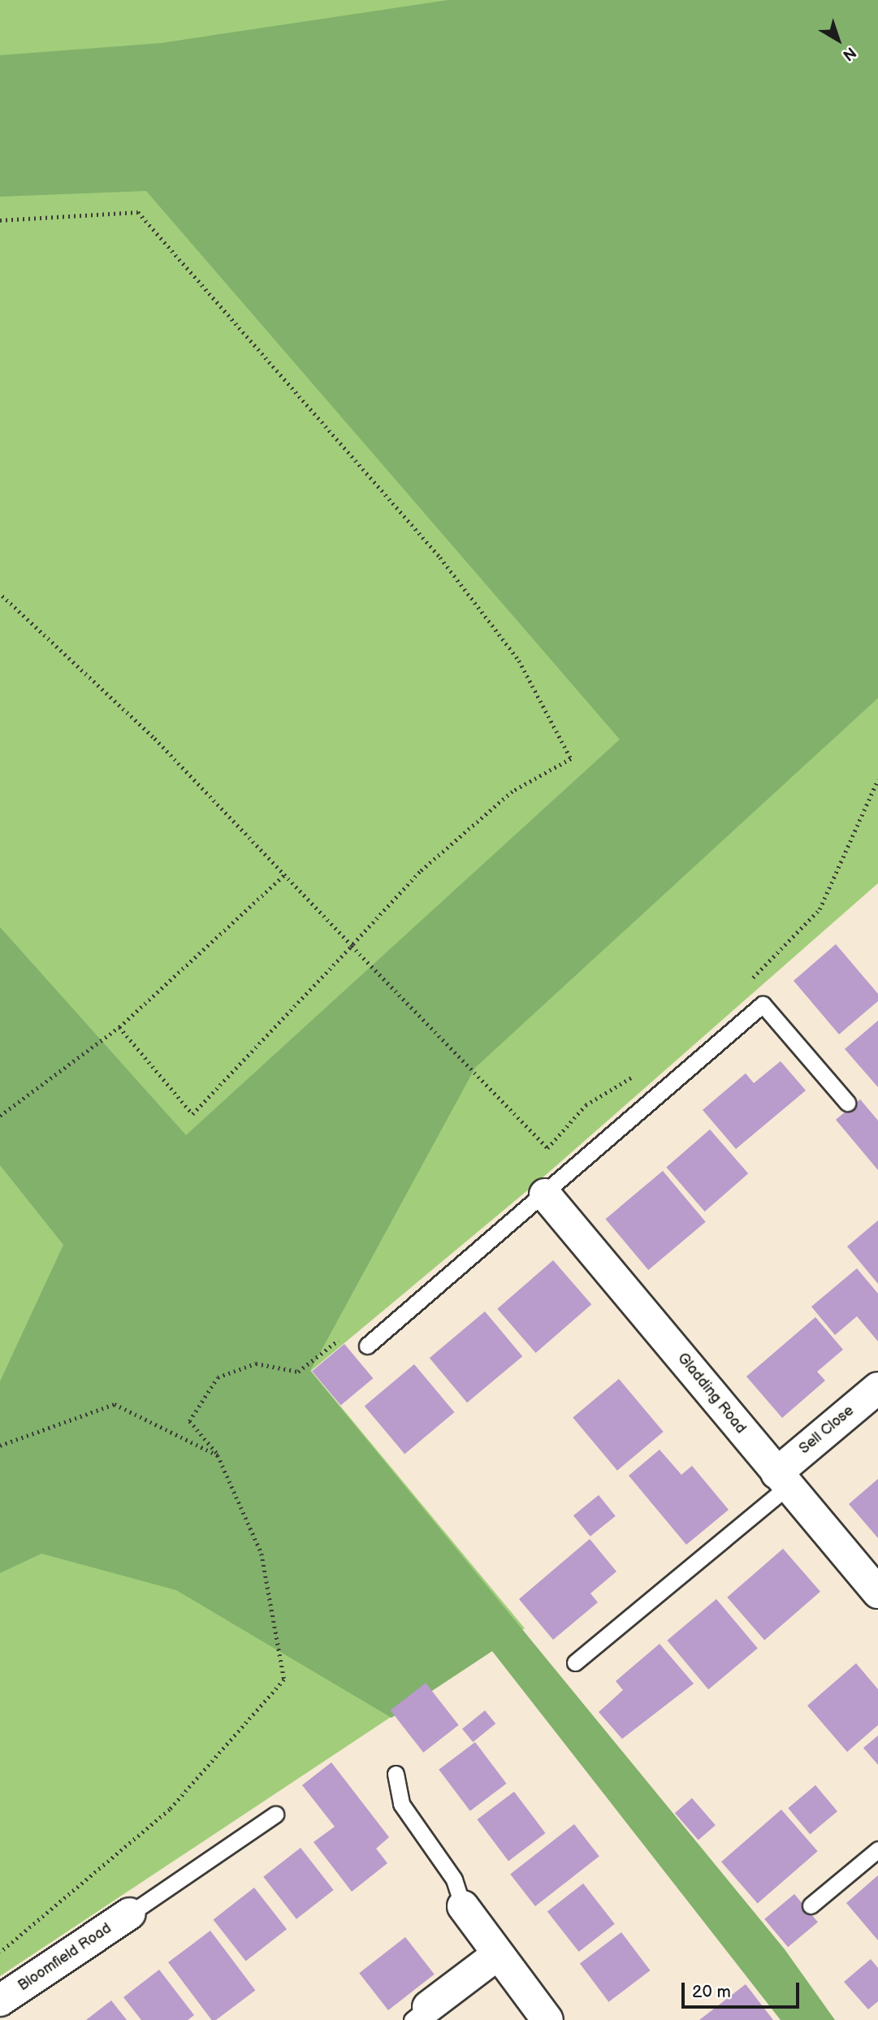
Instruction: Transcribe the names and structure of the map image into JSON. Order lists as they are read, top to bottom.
{
  "streets": {
    "street": ["Gladding Road", "Sell Close", "Bloomfield Road"]
  },
  "crossings": [
    ["Gladding Road", "Sell Close"]
  ],
  "scale_bar": "20 m",
  "north": "bottom right"
}
